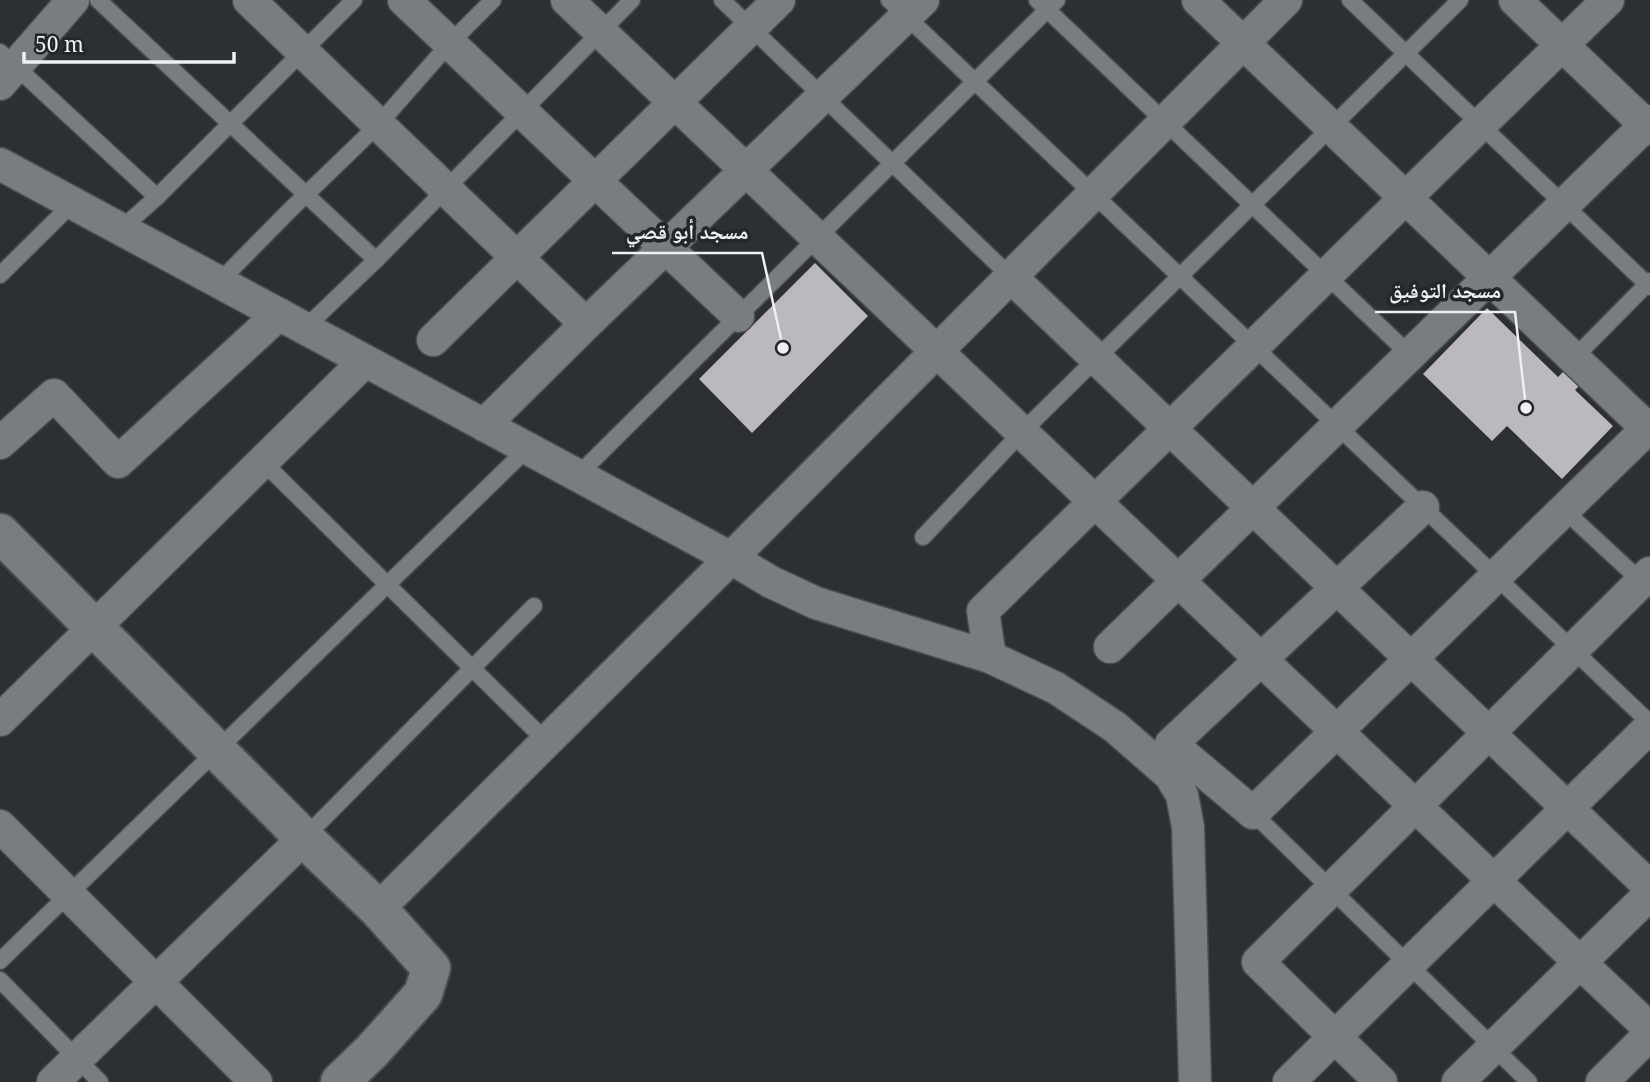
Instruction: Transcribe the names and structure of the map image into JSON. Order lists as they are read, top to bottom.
{
  "places": ["مسجد أبو قصي", "مسجد التوفيق"],
  "scale_bar": "50 m"
}
